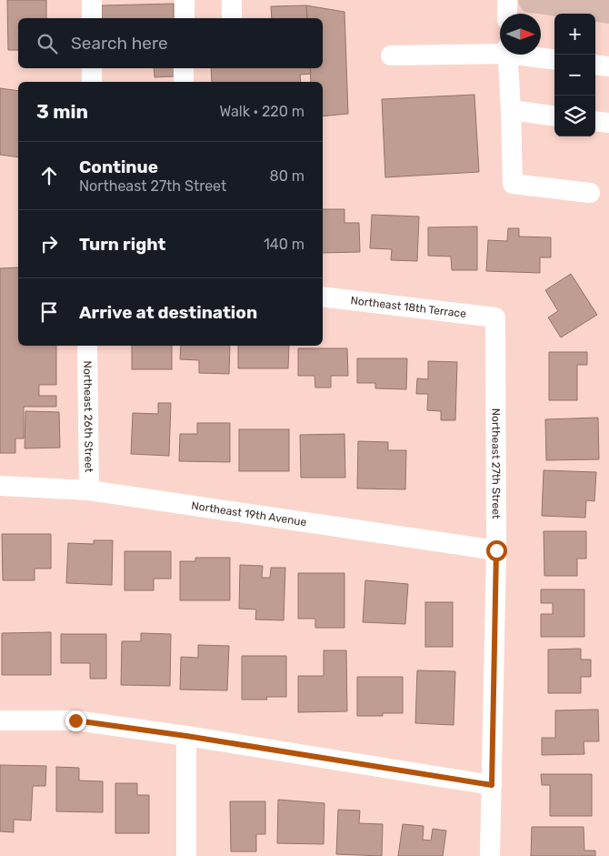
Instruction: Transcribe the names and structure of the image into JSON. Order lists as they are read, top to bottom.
{
  "streets": {
    "street": [
      "Northeast 18th Terrace",
      "Northeast 26th Street",
      "Northeast 27th Street",
      "Northeast 19th Avenue"
    ]
  },
  "crossings": [
    ["Northeast 18th Terrace", "Northeast 27th Street"],
    ["Northeast 26th Street", "Northeast 19th Avenue"],
    ["Northeast 27th Street", "Northeast 19th Avenue"]
  ],
  "north": "right",
  "page": {
    "map_buttons": ["+", "−"],
    "search": "Search here",
    "heading": ["3 min", "Walk · 220 m"],
    "list": [
      ["Continue", "Northeast 27th Street", "80 m"],
      ["Turn right", "140 m"],
      "Arrive at destination"
    ]
  }
}
